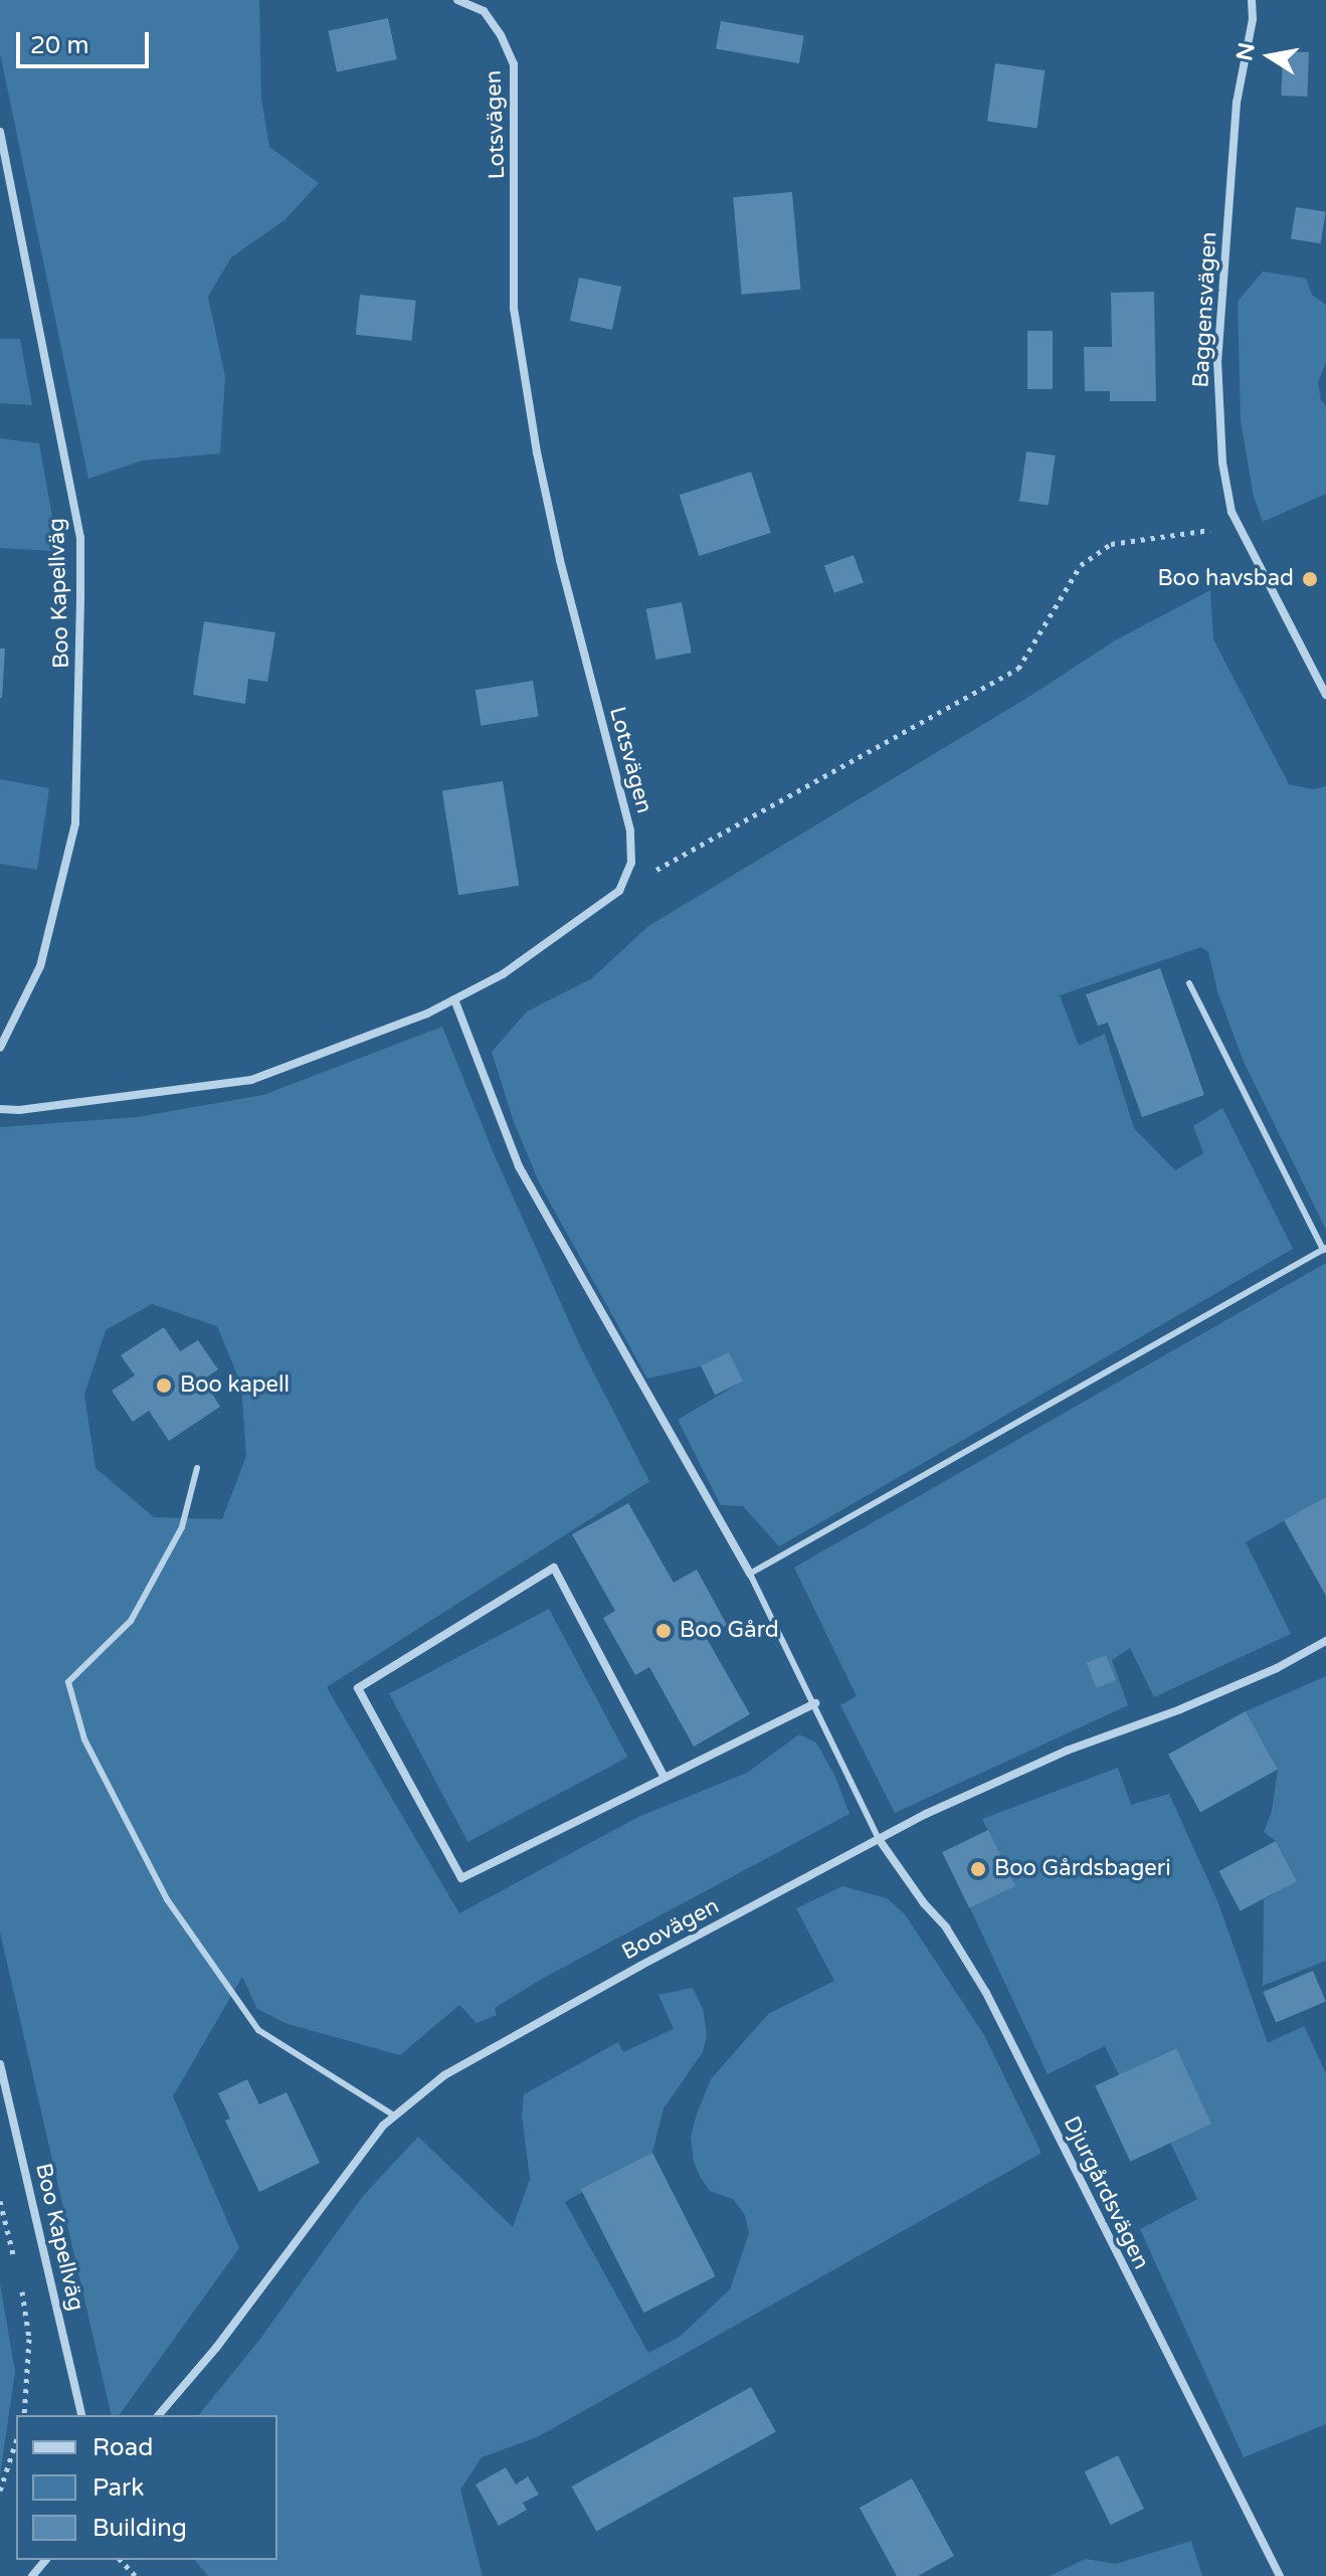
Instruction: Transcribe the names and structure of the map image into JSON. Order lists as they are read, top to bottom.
{
  "streets": {
    "street": [
      "Lotsvägen",
      "Baggensvägen",
      "Boo Kapellväg",
      "Boovägen",
      "Djurgårdsvägen"
    ]
  },
  "crossings": [
    ["Boovägen", "Djurgårdsvägen"]
  ],
  "places": [
    "Boo havsbad",
    "Boo kapell",
    "Boo Gård",
    "Boo Gårdsbageri"
  ],
  "legend": ["Road", "Park", "Building"],
  "scale_bar": "20 m",
  "north": "left"
}
